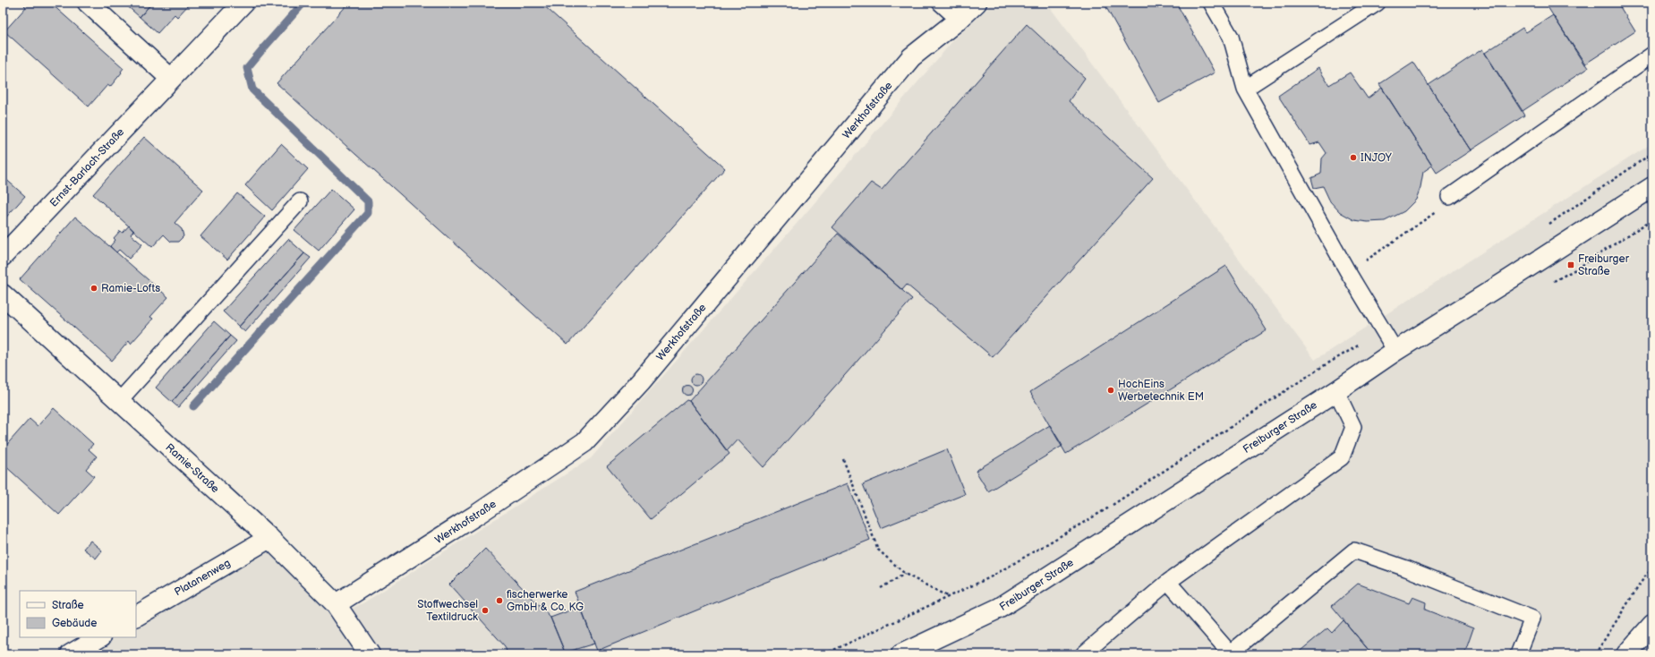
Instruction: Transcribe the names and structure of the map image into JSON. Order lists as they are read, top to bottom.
{
  "streets": {
    "street": [
      "Werkhofstraße",
      "Ernst-Barlach-Straße",
      "Freiburger Straße",
      "Ramie-Straße",
      "Platanenweg"
    ]
  },
  "crossings": [
    ["Werkhofstraße", "Ramie-Straße"],
    ["Ramie-Straße", "Platanenweg"]
  ],
  "places": {
    "other": [
      "INJOY",
      "Ramie-Lofts",
      "HochEins Werbetechnik EM",
      "fischerwerke GmbH & Co. KG",
      "Stoffwechsel Textildruck"
    ],
    "transit": ["Freiburger Straße"]
  },
  "legend": ["Straße", "Gebäude"]
}
